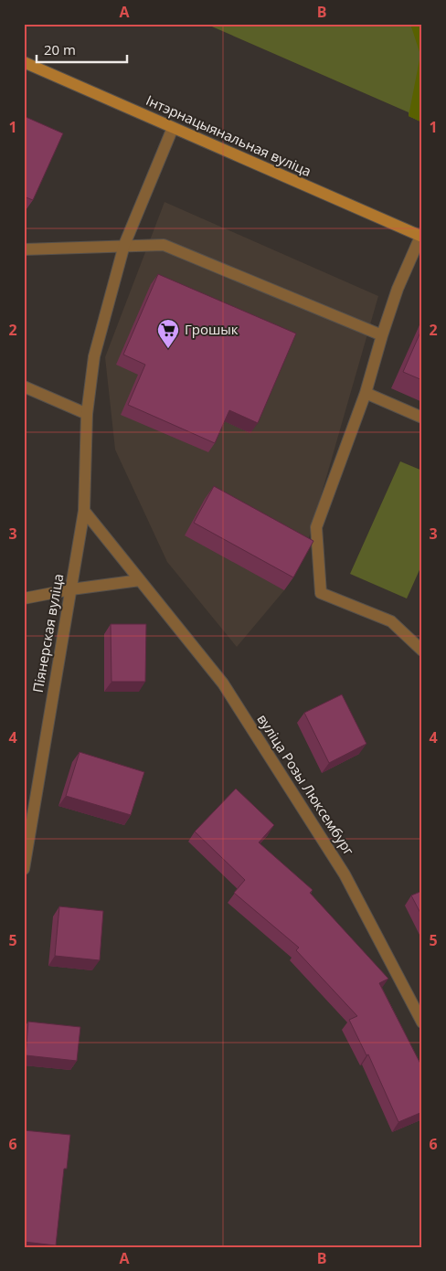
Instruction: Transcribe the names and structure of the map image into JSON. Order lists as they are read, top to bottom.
{
  "streets": {
    "main road": ["Інтэрнацыянальная вуліца"],
    "street": ["Піянерская вуліца", "вуліца Розы Люксембург"]
  },
  "crossings": [
    ["Інтэрнацыянальная вуліца", "Піянерская вуліца"],
    ["Піянерская вуліца", "вуліца Розы Люксембург"]
  ],
  "places": {
    "supermarket": ["Грошык"]
  },
  "scale_bar": "20 m",
  "grid": {
    "columns": ["A", "B"],
    "rows": [
      "1",
      "2",
      "3",
      "4",
      "5",
      "6"
    ]
  }
}
